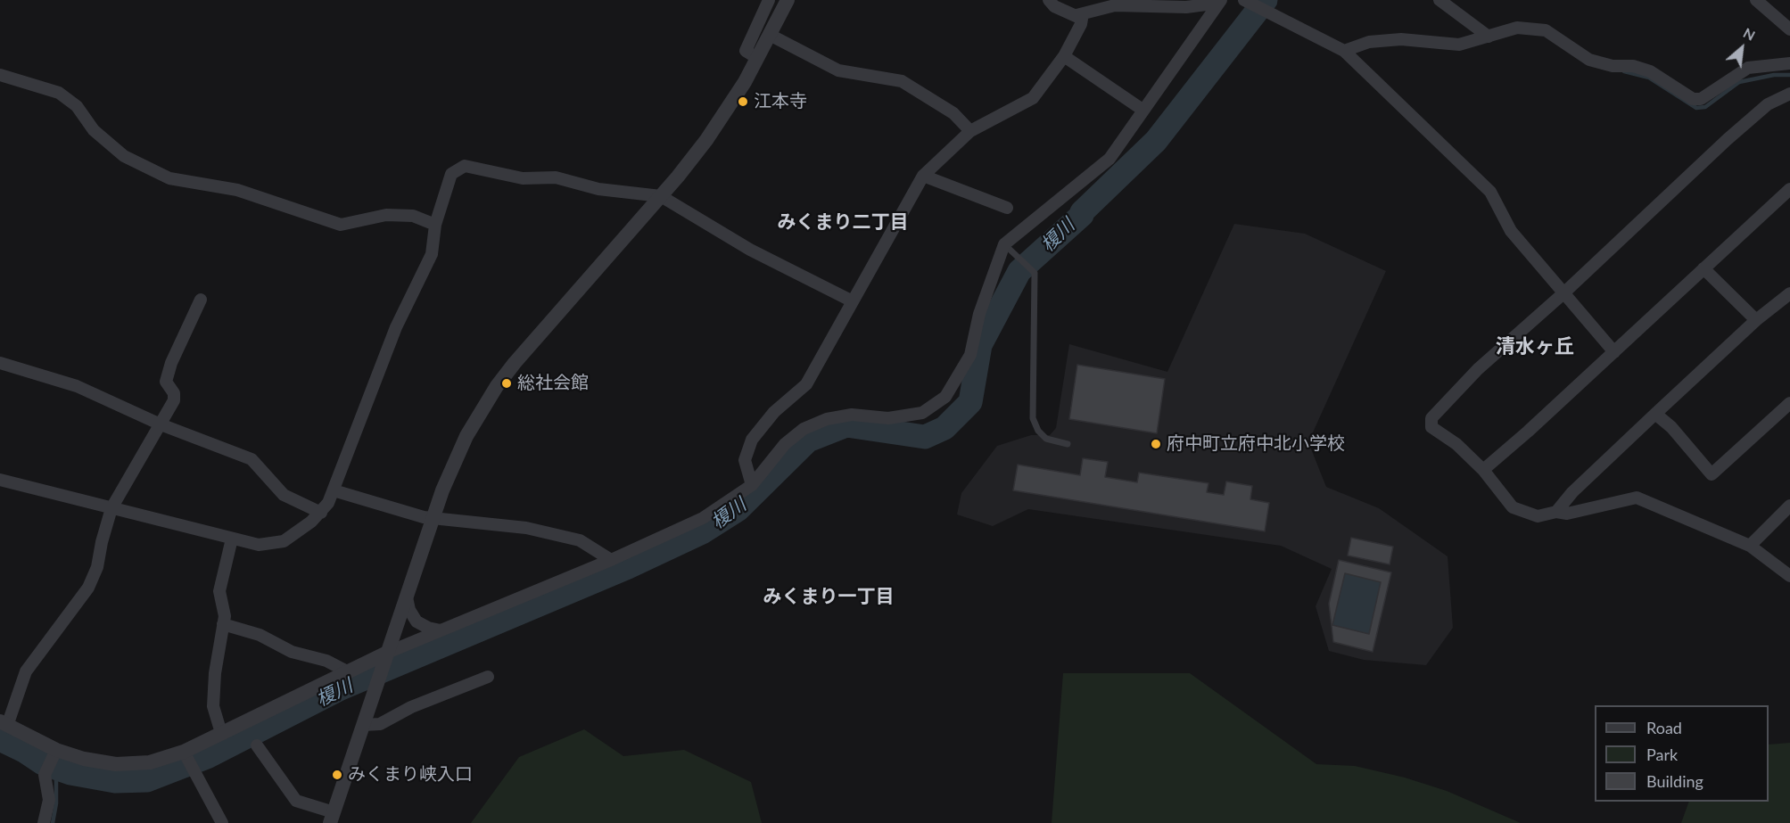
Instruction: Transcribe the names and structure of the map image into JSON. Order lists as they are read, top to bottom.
{
  "districts": ["みくまり二丁目", "清水ヶ丘", "みくまり一丁目"],
  "water": ["榎川"],
  "places": [
    "江本寺",
    "総社会館",
    "府中町立府中北小学校",
    "みくまり峡入口"
  ],
  "legend": ["Road", "Park", "Building"],
  "north": "top right"
}
